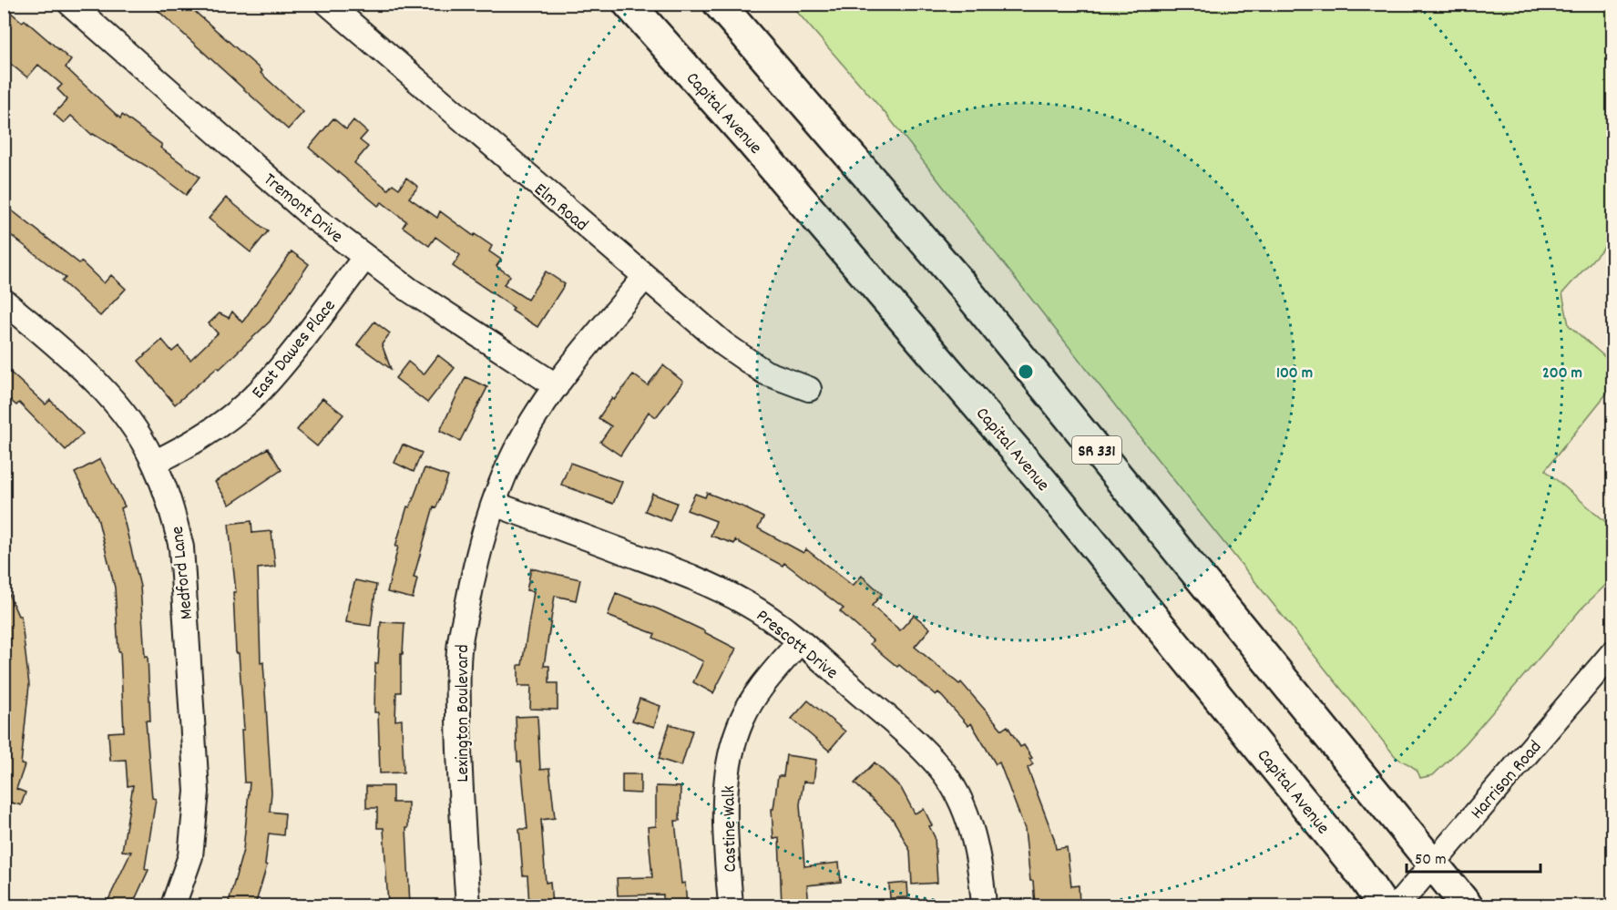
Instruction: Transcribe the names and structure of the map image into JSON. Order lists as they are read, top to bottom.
{
  "streets": {
    "highway": ["Capital Avenue", "SR 331"],
    "street": [
      "Elm Road",
      "Tremont Drive",
      "East Dawes Place",
      "Medford Lane",
      "Prescott Drive",
      "Lexington Boulevard",
      "Harrison Road",
      "Castine Walk"
    ]
  },
  "crossings": [
    ["Elm Road", "Lexington Boulevard"],
    ["Tremont Drive", "East Dawes Place"],
    ["Tremont Drive", "Lexington Boulevard"],
    ["East Dawes Place", "Medford Lane"],
    ["SR 331", "Harrison Road"],
    ["Prescott Drive", "Lexington Boulevard"],
    ["Prescott Drive", "Castine Walk"]
  ],
  "scale_bar": "50 m",
  "rings": ["100 m", "200 m"]
}
